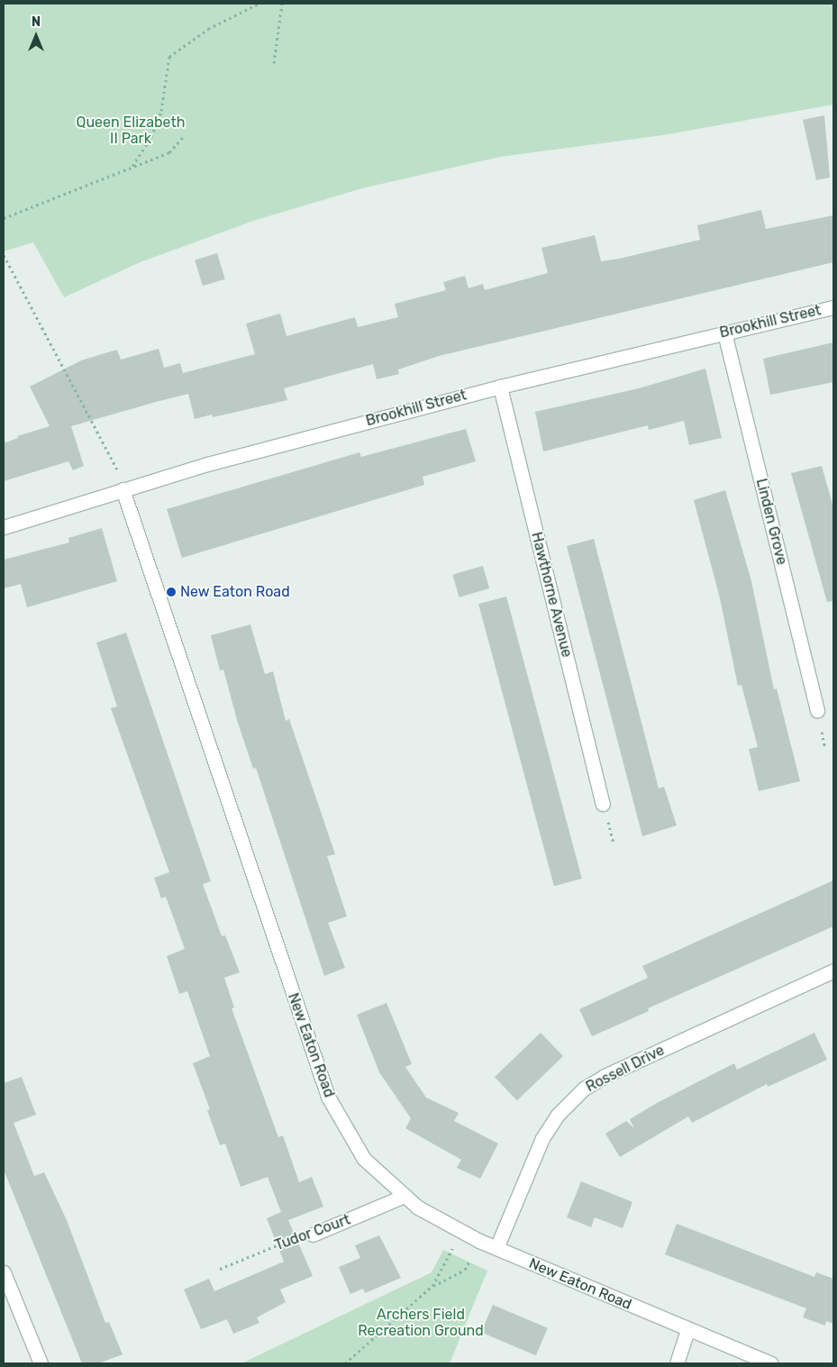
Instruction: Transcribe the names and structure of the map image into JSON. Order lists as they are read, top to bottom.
{
  "streets": {
    "street": [
      "Brookhill Street",
      "Linden Grove",
      "Hawthorne Avenue",
      "New Eaton Road",
      "Rossell Drive",
      "Tudor Court"
    ]
  },
  "crossings": [
    ["Brookhill Street", "Linden Grove"],
    ["Brookhill Street", "Hawthorne Avenue"],
    ["Brookhill Street", "New Eaton Road"],
    ["New Eaton Road", "Rossell Drive"],
    ["New Eaton Road", "Tudor Court"]
  ],
  "parks": ["Queen Elizabeth II Park", "Archers Field Recreation Ground"],
  "places": ["New Eaton Road"],
  "north": "top"
}
